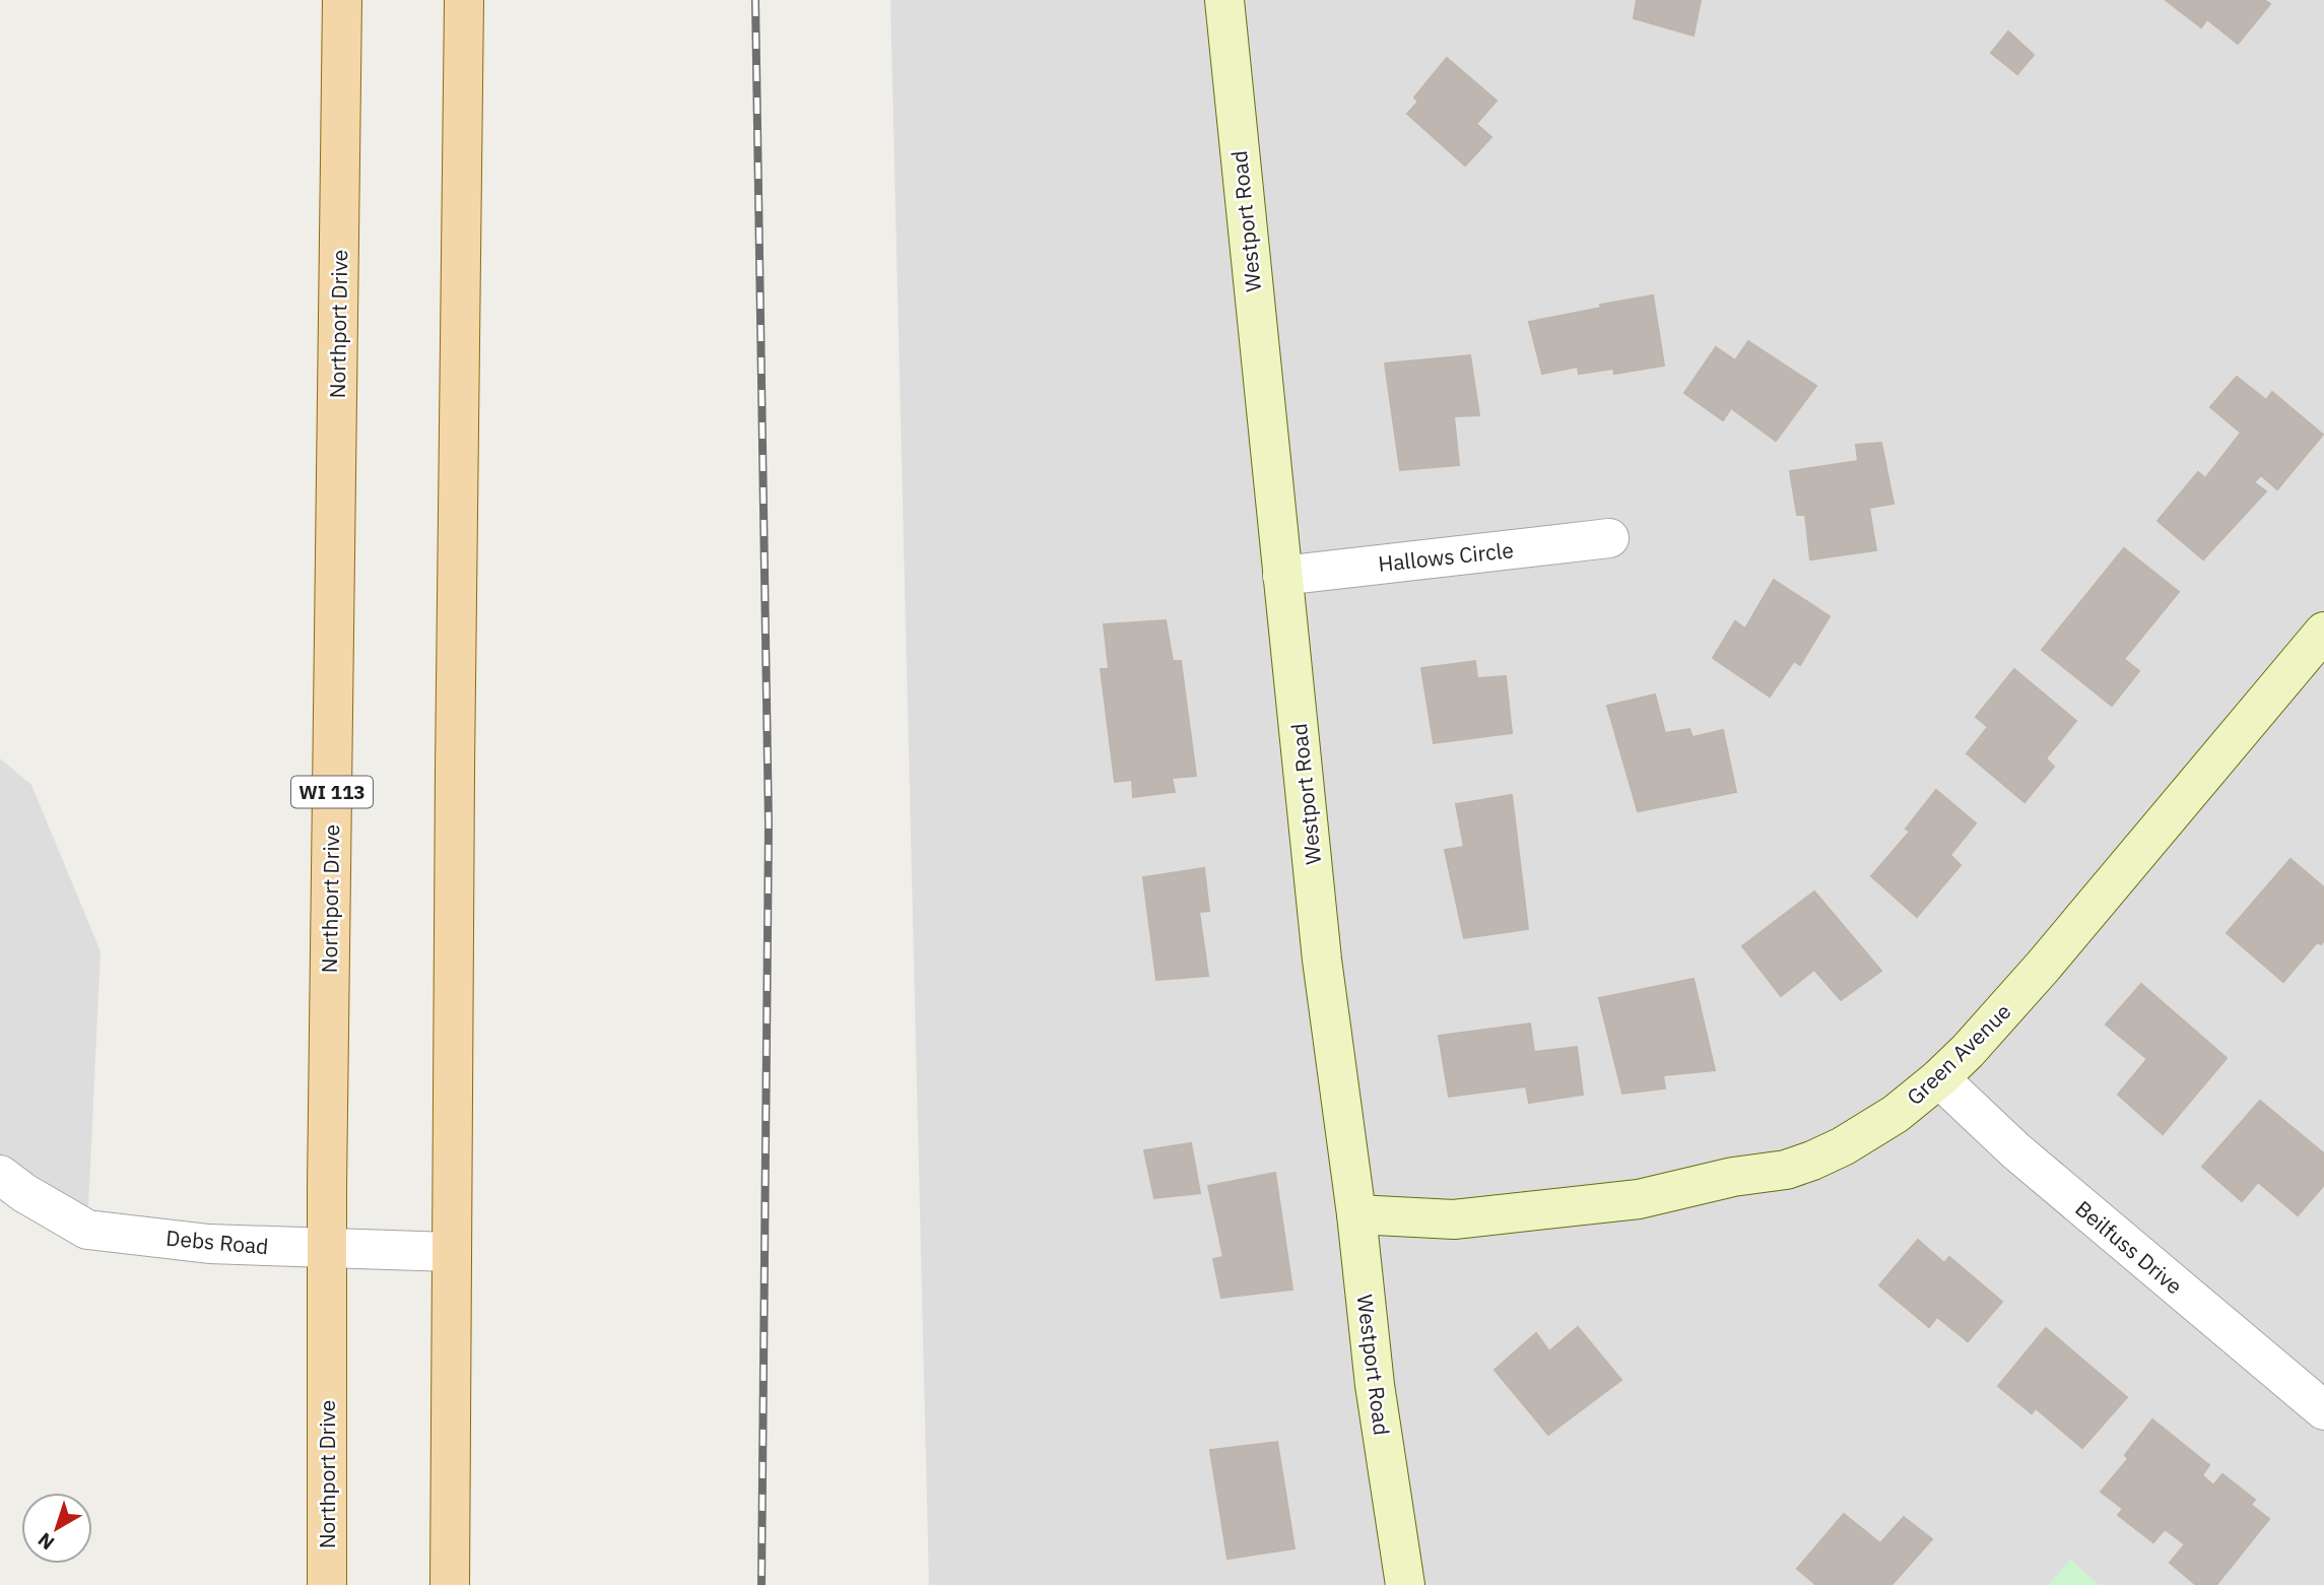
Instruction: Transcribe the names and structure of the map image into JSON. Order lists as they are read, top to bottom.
{
  "streets": {
    "main road": ["Northport Drive", "WI 113"],
    "street": [
      "Westport Road",
      "Hallows Circle",
      "Green Avenue",
      "Debs Road",
      "Beilfuss Drive"
    ]
  },
  "crossings": [
    ["Westport Road", "Hallows Circle"],
    ["Westport Road", "Green Avenue"],
    ["Northport Drive", "Debs Road"],
    ["Green Avenue", "Beilfuss Drive"]
  ],
  "north": "bottom left"
}
